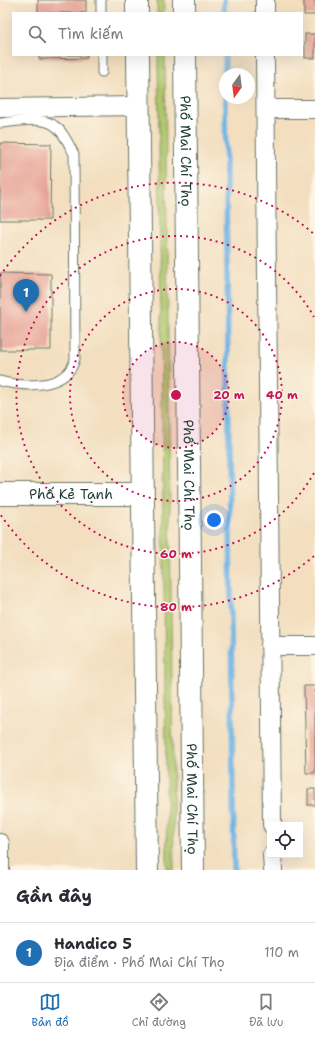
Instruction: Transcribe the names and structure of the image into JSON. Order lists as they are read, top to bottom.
{
  "streets": {
    "main road": ["Phố Mai Chí Thọ", "Phố Kẻ Tạnh"]
  },
  "north": "bottom",
  "page": {
    "search": "Tìm kiếm",
    "pins": "1",
    "heading": "Gần đây",
    "list": [
      {
        "mark": "1",
        "name": "Handico 5",
        "note": "Địa điểm · Phố Mai Chí Thọ",
        "value": "110 m"
      }
    ],
    "nav": ["Bản đồ", "Chỉ đường", "Đã lưu"]
  },
  "rings": [
    "20 m",
    "40 m",
    "60 m",
    "80 m"
  ]
}
